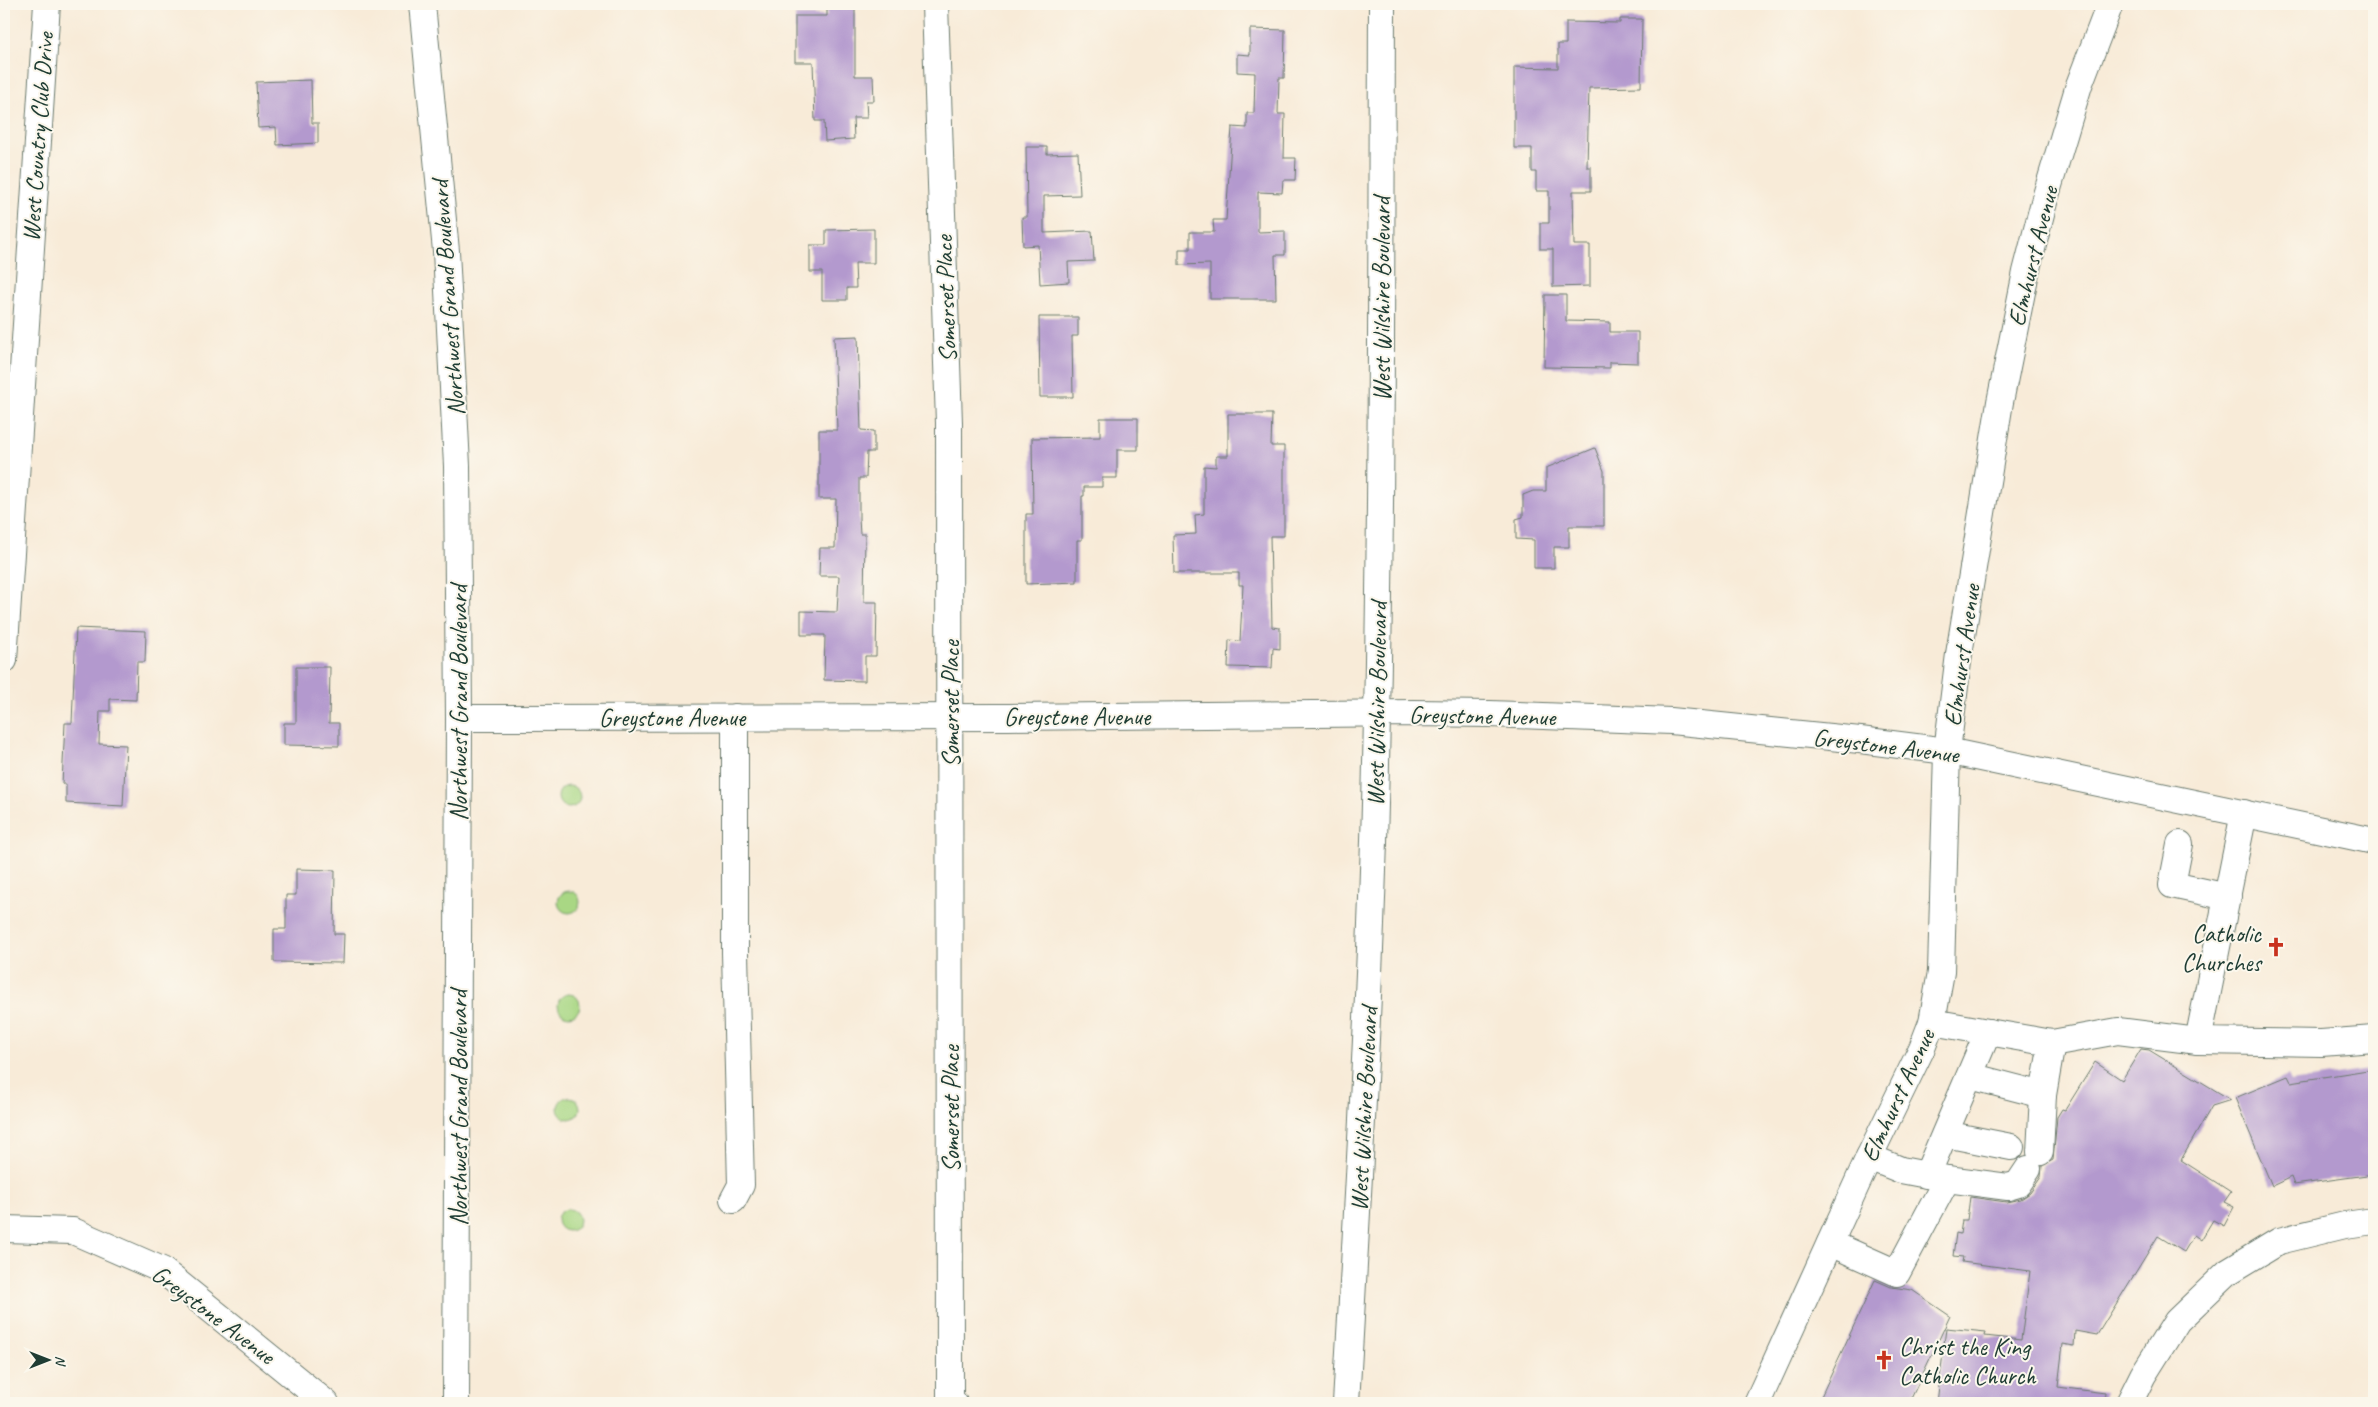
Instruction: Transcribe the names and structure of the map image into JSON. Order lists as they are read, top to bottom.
{
  "streets": {
    "street": [
      "West Country Club Drive",
      "Elmhurst Avenue",
      "Northwest Grand Boulevard",
      "Somerset Place",
      "West Wilshire Boulevard",
      "Greystone Avenue"
    ]
  },
  "crossings": [
    ["Elmhurst Avenue", "Greystone Avenue"],
    ["Northwest Grand Boulevard", "Greystone Avenue"],
    ["Somerset Place", "Greystone Avenue"],
    ["West Wilshire Boulevard", "Greystone Avenue"]
  ],
  "places": {
    "church": ["Catholic Churches", "Christ the King Catholic Church"]
  },
  "north": "right"
}
